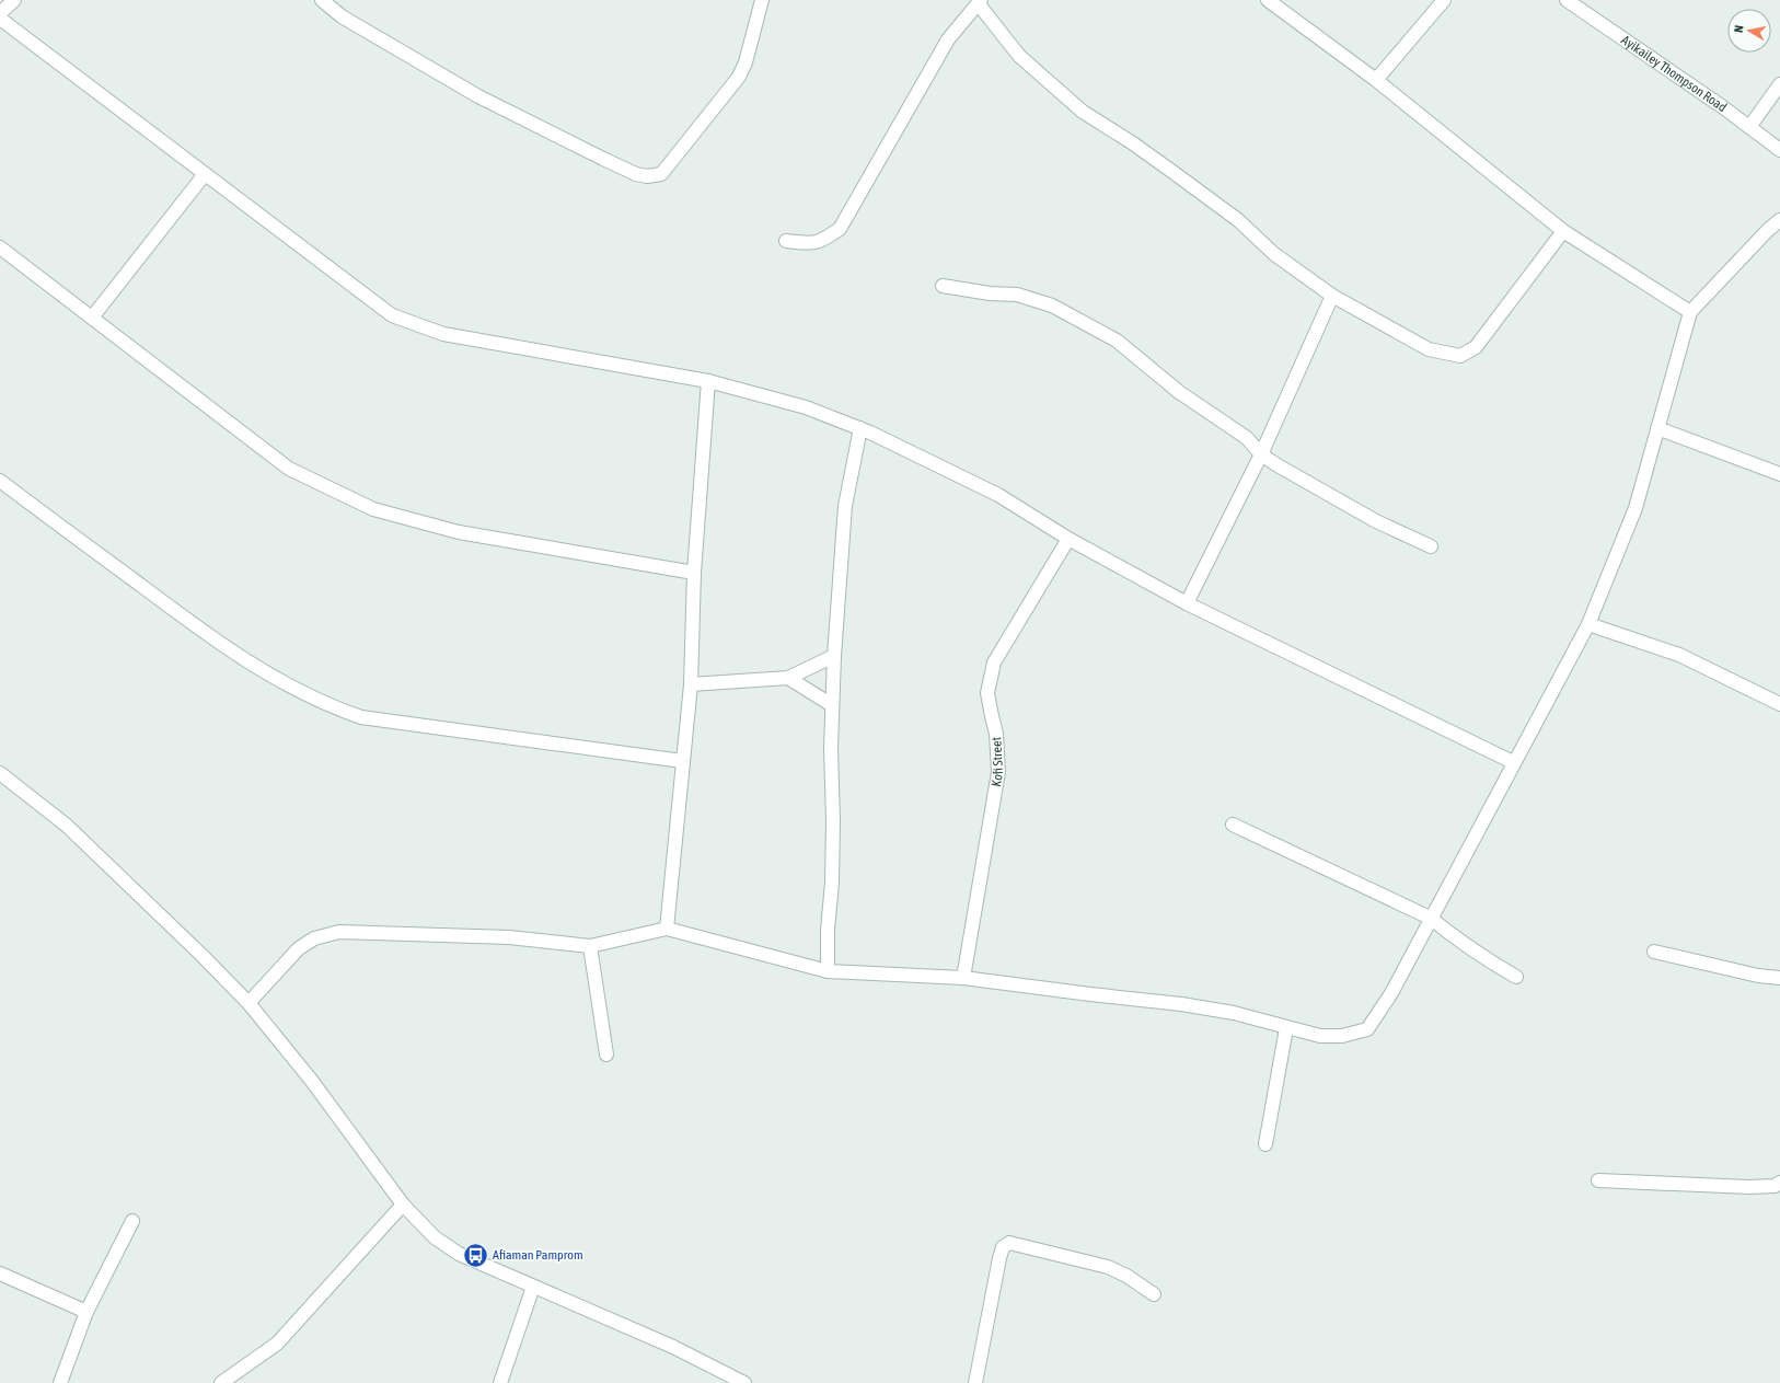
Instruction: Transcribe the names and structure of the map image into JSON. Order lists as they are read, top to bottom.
{
  "streets": {
    "street": ["Ayikailey Thompson Road", "Kofi Street"]
  },
  "places": {
    "bus stop": ["Afiaman Pamprom"]
  },
  "north": "left"
}
